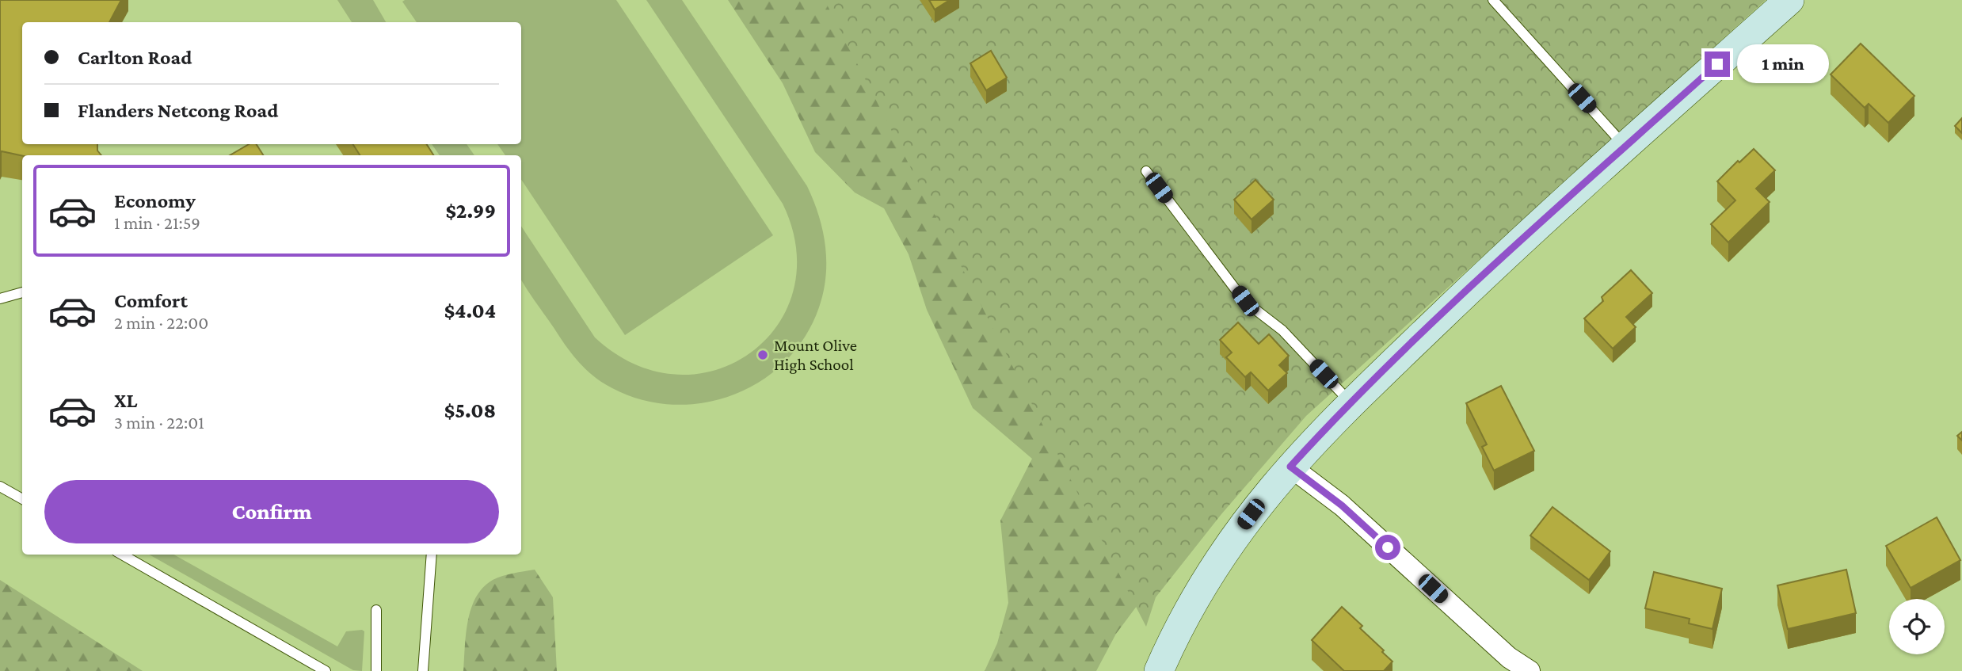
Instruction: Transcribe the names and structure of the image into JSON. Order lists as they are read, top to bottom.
{
  "places": ["Mount Olive High School"],
  "page": {
    "banner": ["Carlton Road", "Flanders Netcong Road"],
    "bubble": "1 min",
    "list": [
      {
        "name": "Economy",
        "note": "1 min · 21:59",
        "value": "$2.99"
      },
      {
        "name": "Comfort",
        "note": "2 min · 22:00",
        "value": "$4.04"
      },
      {
        "name": "XL",
        "note": "3 min · 22:01",
        "value": "$5.08"
      }
    ],
    "buttons": "Confirm"
  }
}
